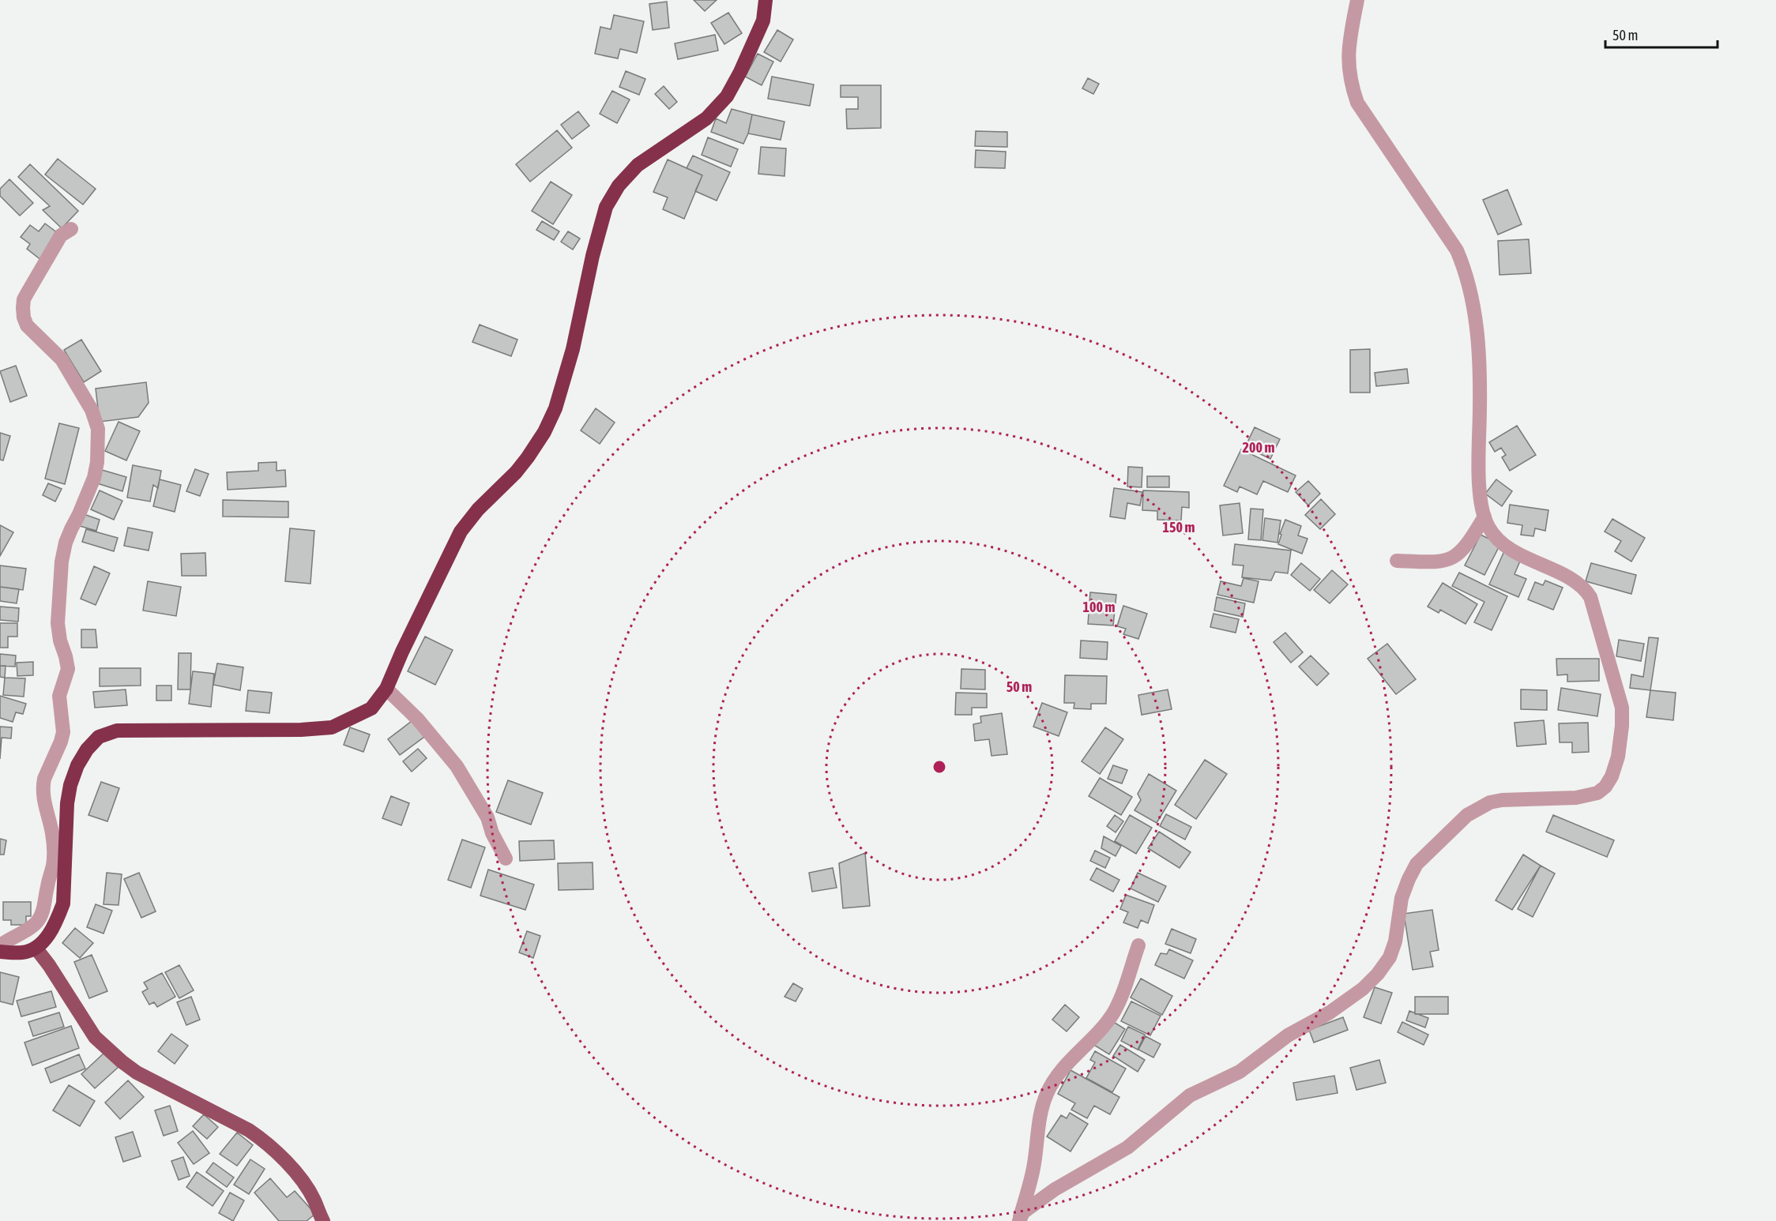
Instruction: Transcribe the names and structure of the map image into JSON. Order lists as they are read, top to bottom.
{
  "scale_bar": "50 m",
  "rings": [
    "200 m",
    "150 m",
    "100 m",
    "50 m"
  ]
}
